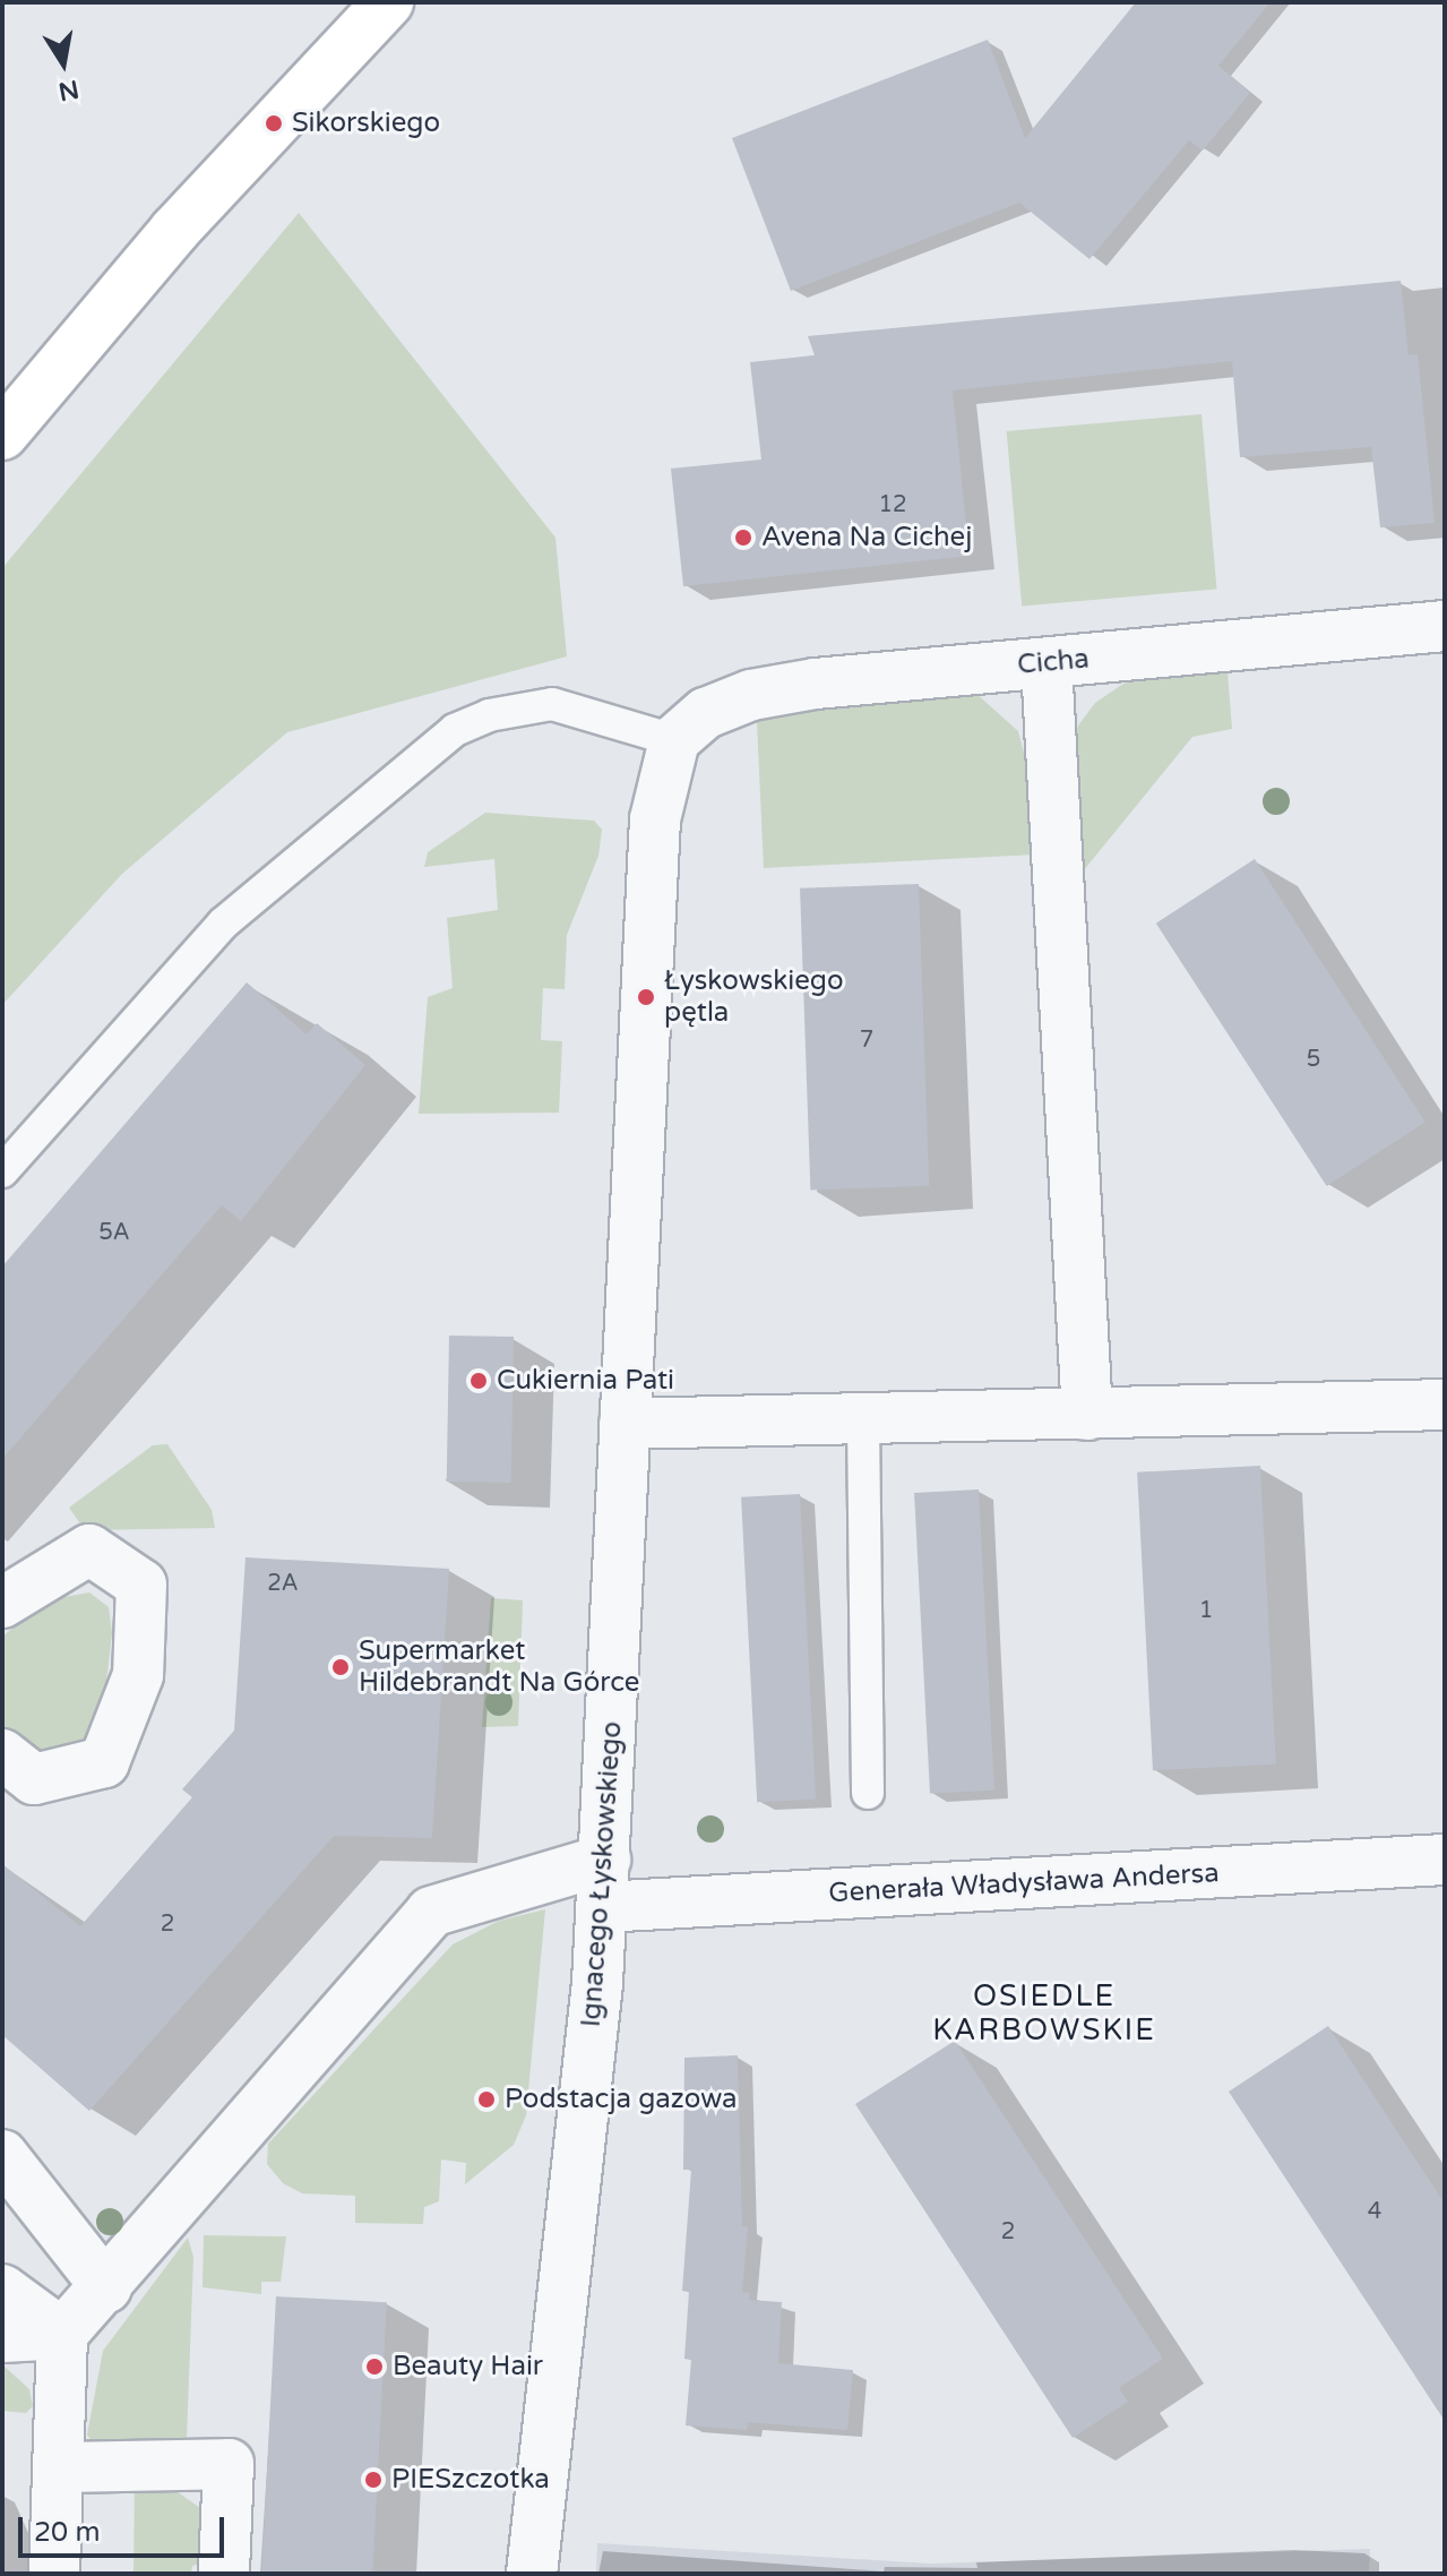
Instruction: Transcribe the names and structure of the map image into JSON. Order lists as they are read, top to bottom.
{
  "streets": {
    "street": ["Cicha", "Ignacego Łyskowskiego", "Generała Władysława Andersa"]
  },
  "crossings": [
    ["Cicha", "Ignacego Łyskowskiego"],
    ["Ignacego Łyskowskiego", "Generała Władysława Andersa"]
  ],
  "districts": ["OSIEDLE KARBOWSKIE"],
  "places": [
    "Sikorskiego",
    "Avena Na Cichej",
    "Łyskowskiego pętla",
    "Cukiernia Pati",
    "Supermarket Hildebrandt Na Górce",
    "Podstacja gazowa",
    "Beauty Hair",
    "PIESzczotka"
  ],
  "house_numbers": [
    "12",
    "7",
    "5",
    "5A",
    "2A",
    "1",
    "2",
    "4",
    "2"
  ],
  "scale_bar": "20 m",
  "north": "bottom"
}
